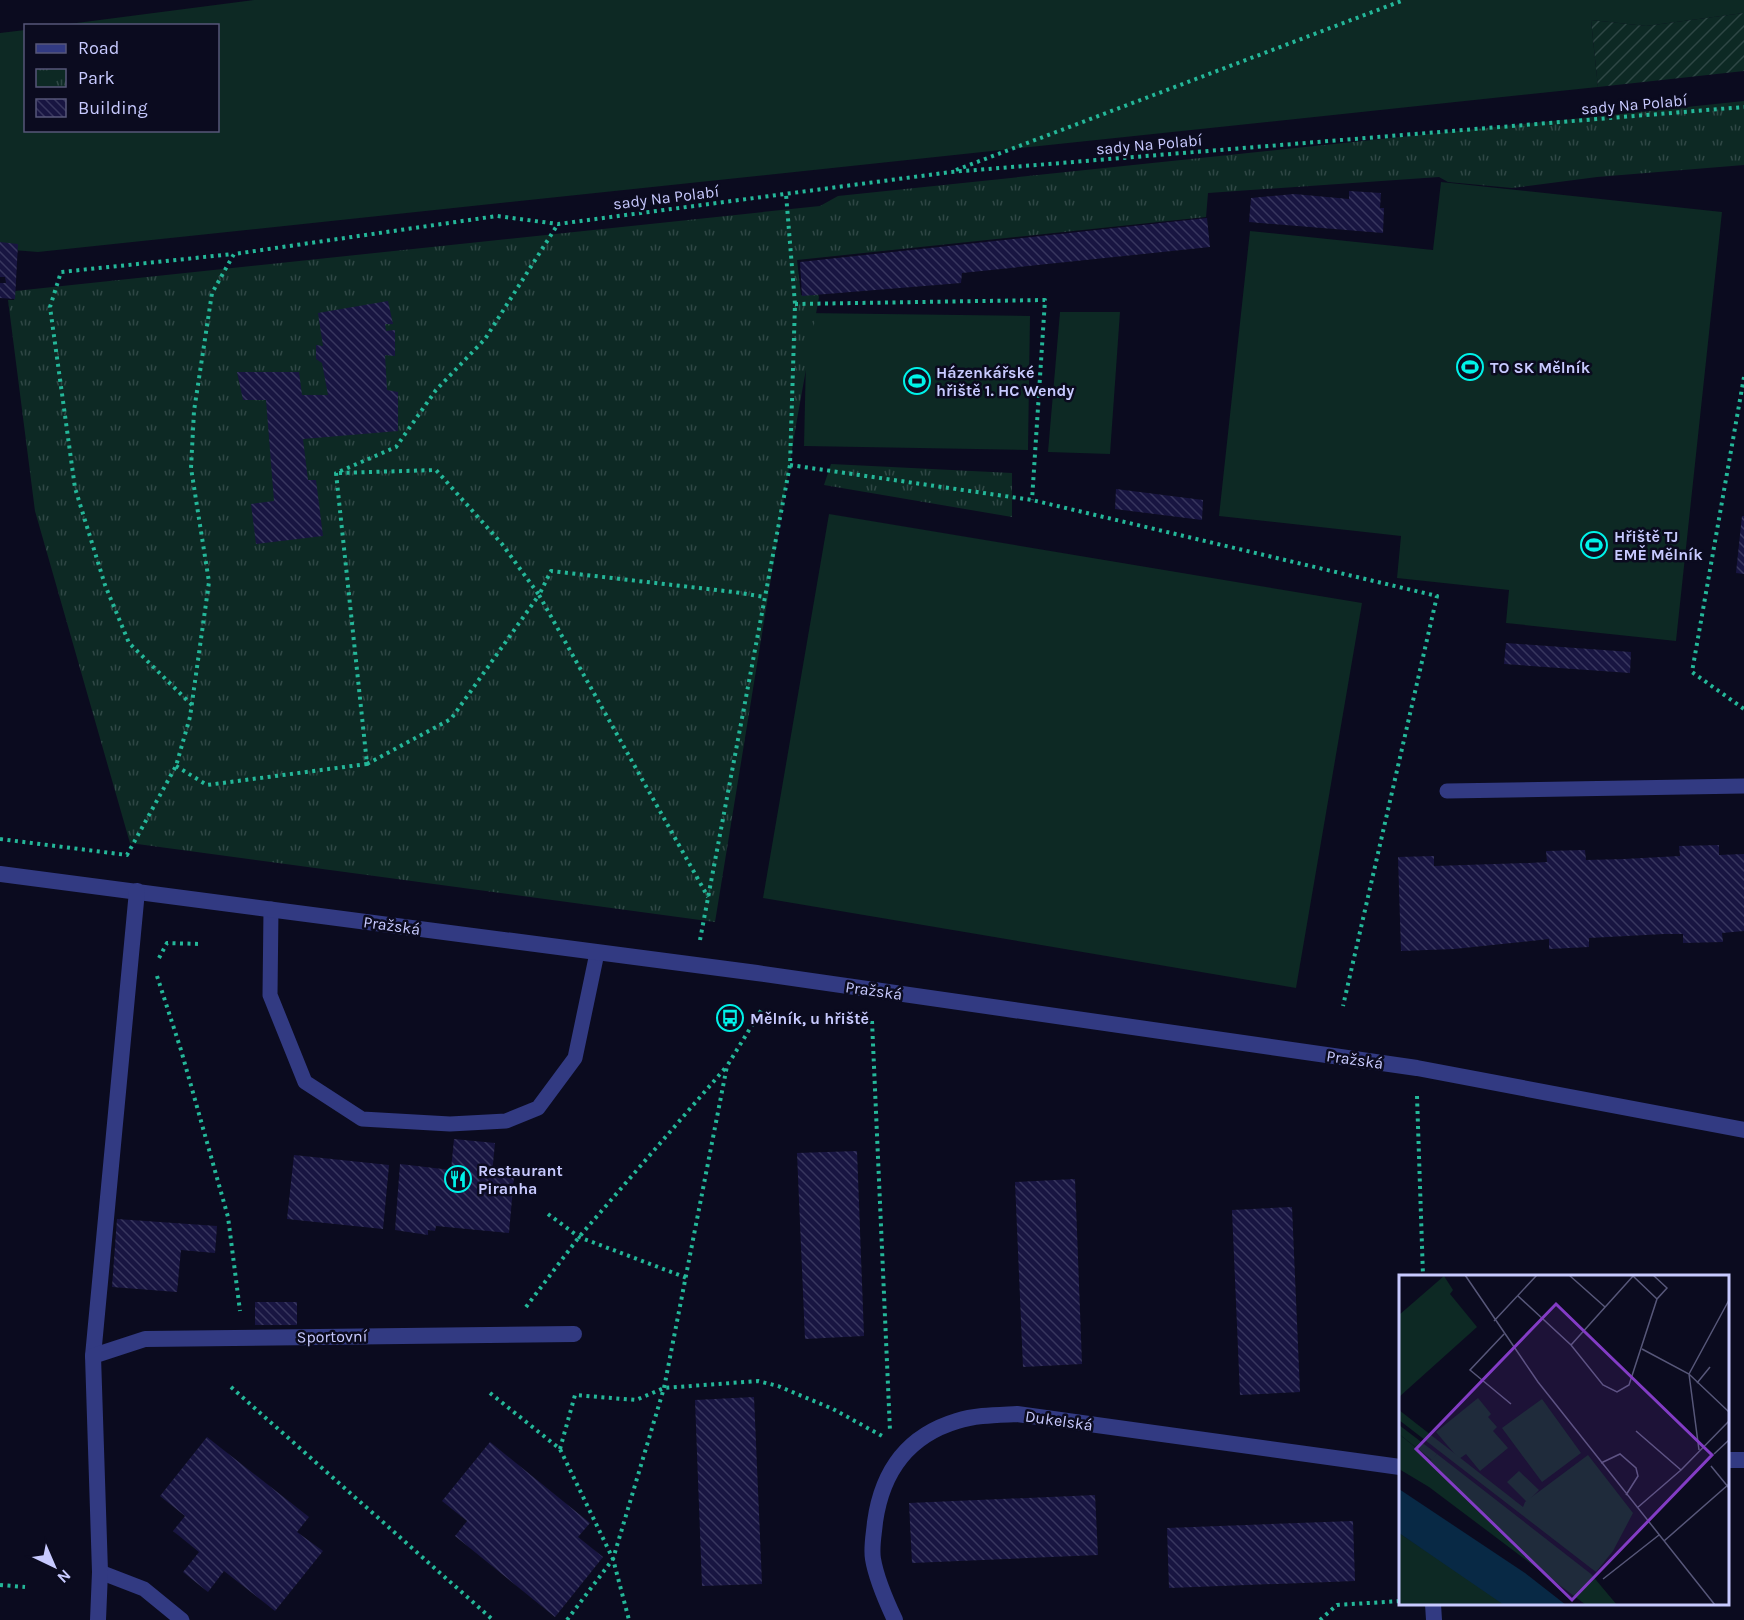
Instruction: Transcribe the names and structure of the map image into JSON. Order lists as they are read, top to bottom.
{
  "streets": {
    "street": ["Pražská", "Sportovní", "Dukelská"],
    "path": ["sady Na Polabí"]
  },
  "places": {
    "sports": ["TO SK Mělník", "Házenkářské hřiště 1. HC Wendy", "Hřiště TJ EMĚ Mělník"],
    "bus stop": ["Mělník, u hřiště"],
    "restaurant": ["Restaurant Piranha"]
  },
  "legend": ["Road", "Park", "Building"],
  "north": "bottom right"
}
